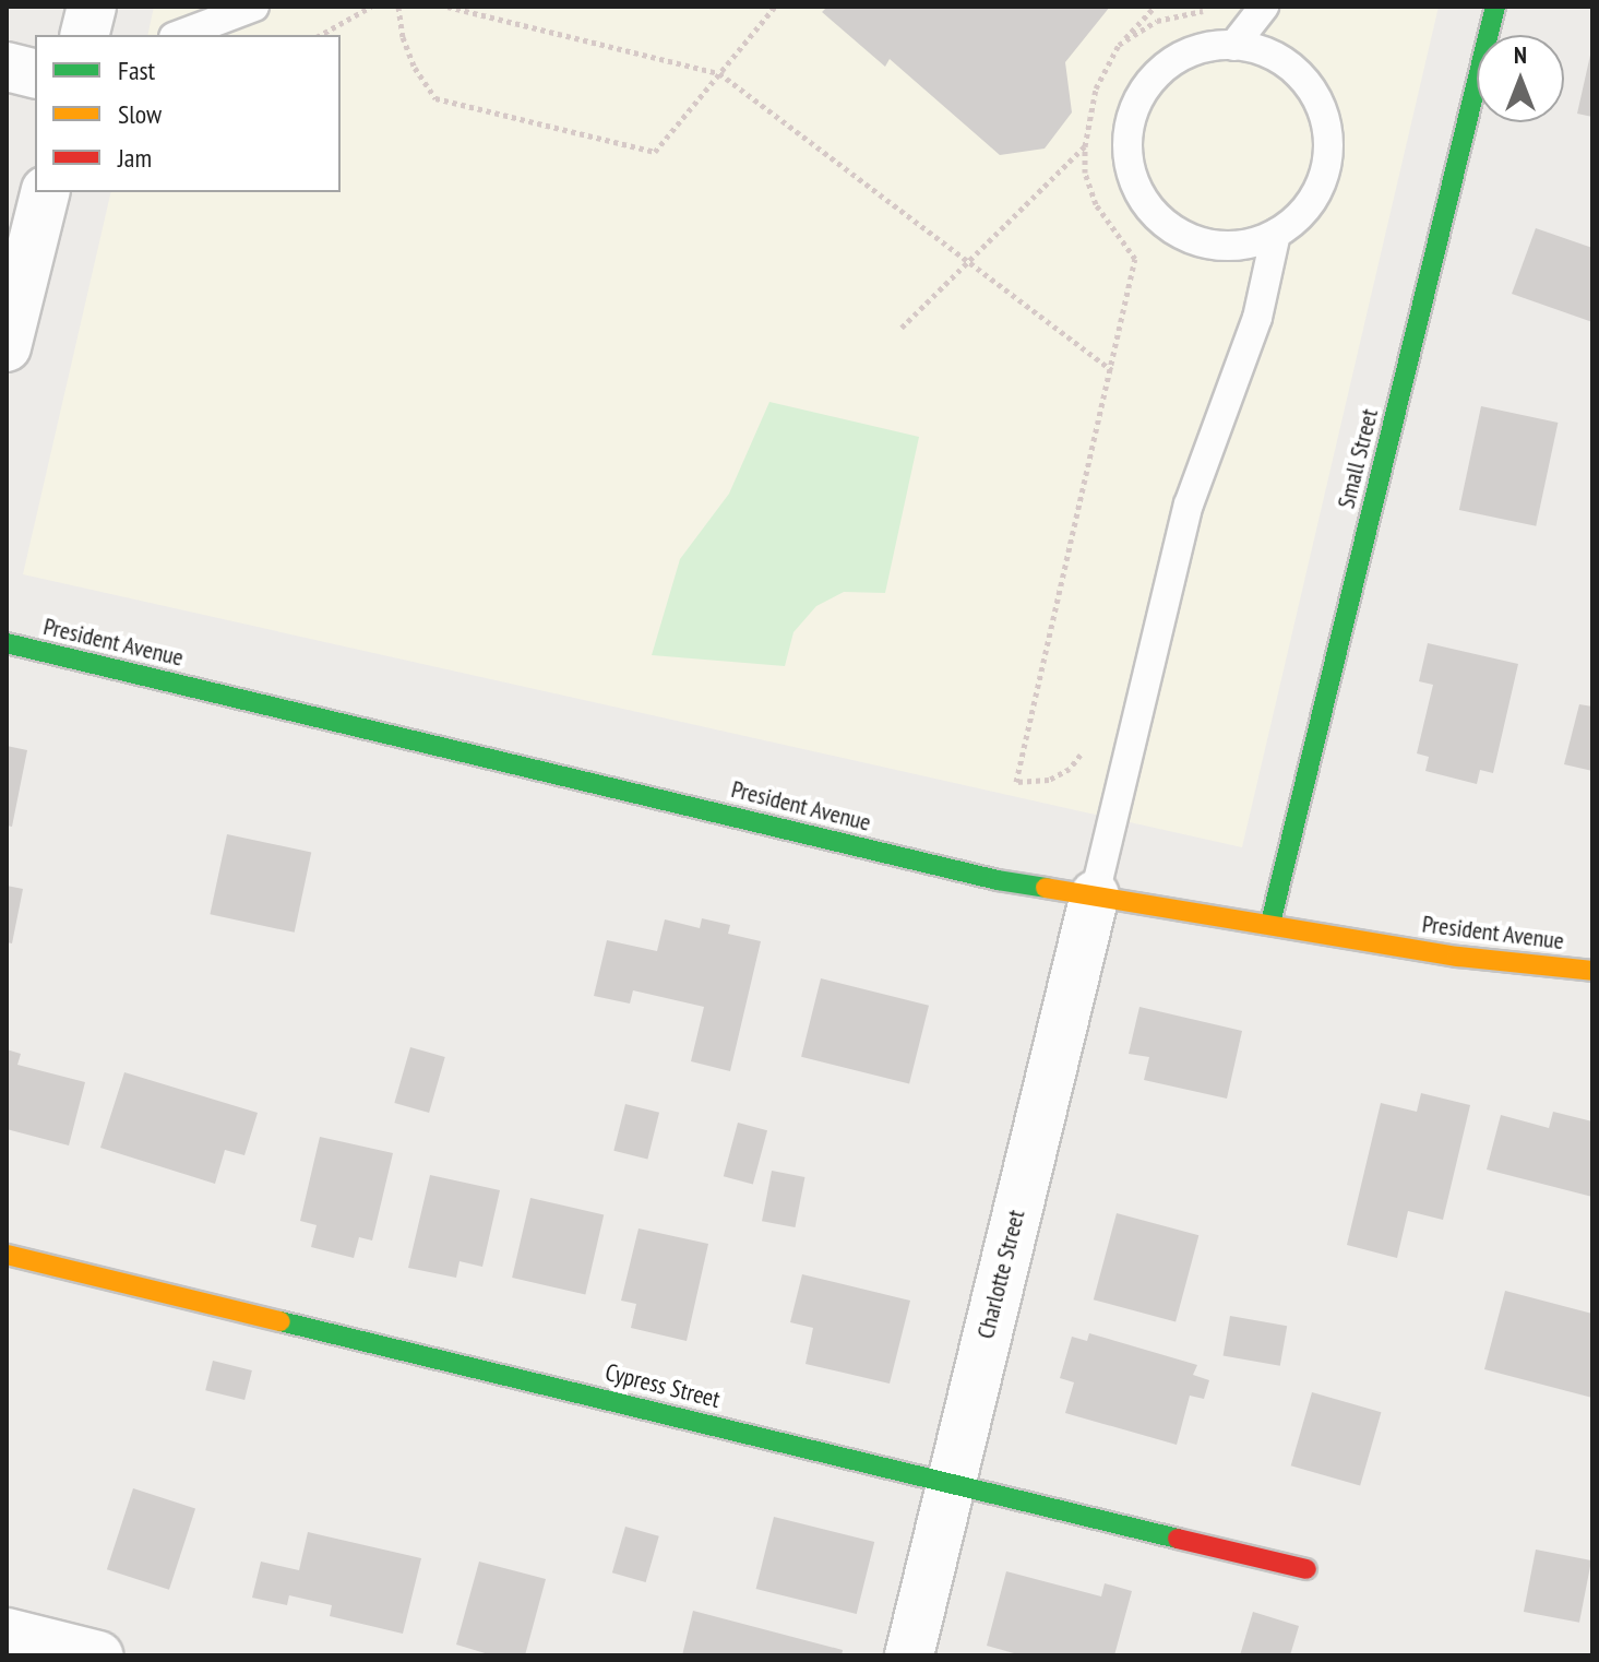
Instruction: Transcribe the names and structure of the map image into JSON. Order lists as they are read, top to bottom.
{
  "streets": {
    "street": [
      "Small Street",
      "President Avenue",
      "Charlotte Street",
      "Cypress Street"
    ]
  },
  "crossings": [
    ["Small Street", "President Avenue"],
    ["President Avenue", "Charlotte Street"],
    ["Charlotte Street", "Cypress Street"]
  ],
  "legend": ["Fast", "Slow", "Jam"],
  "north": "top"
}
